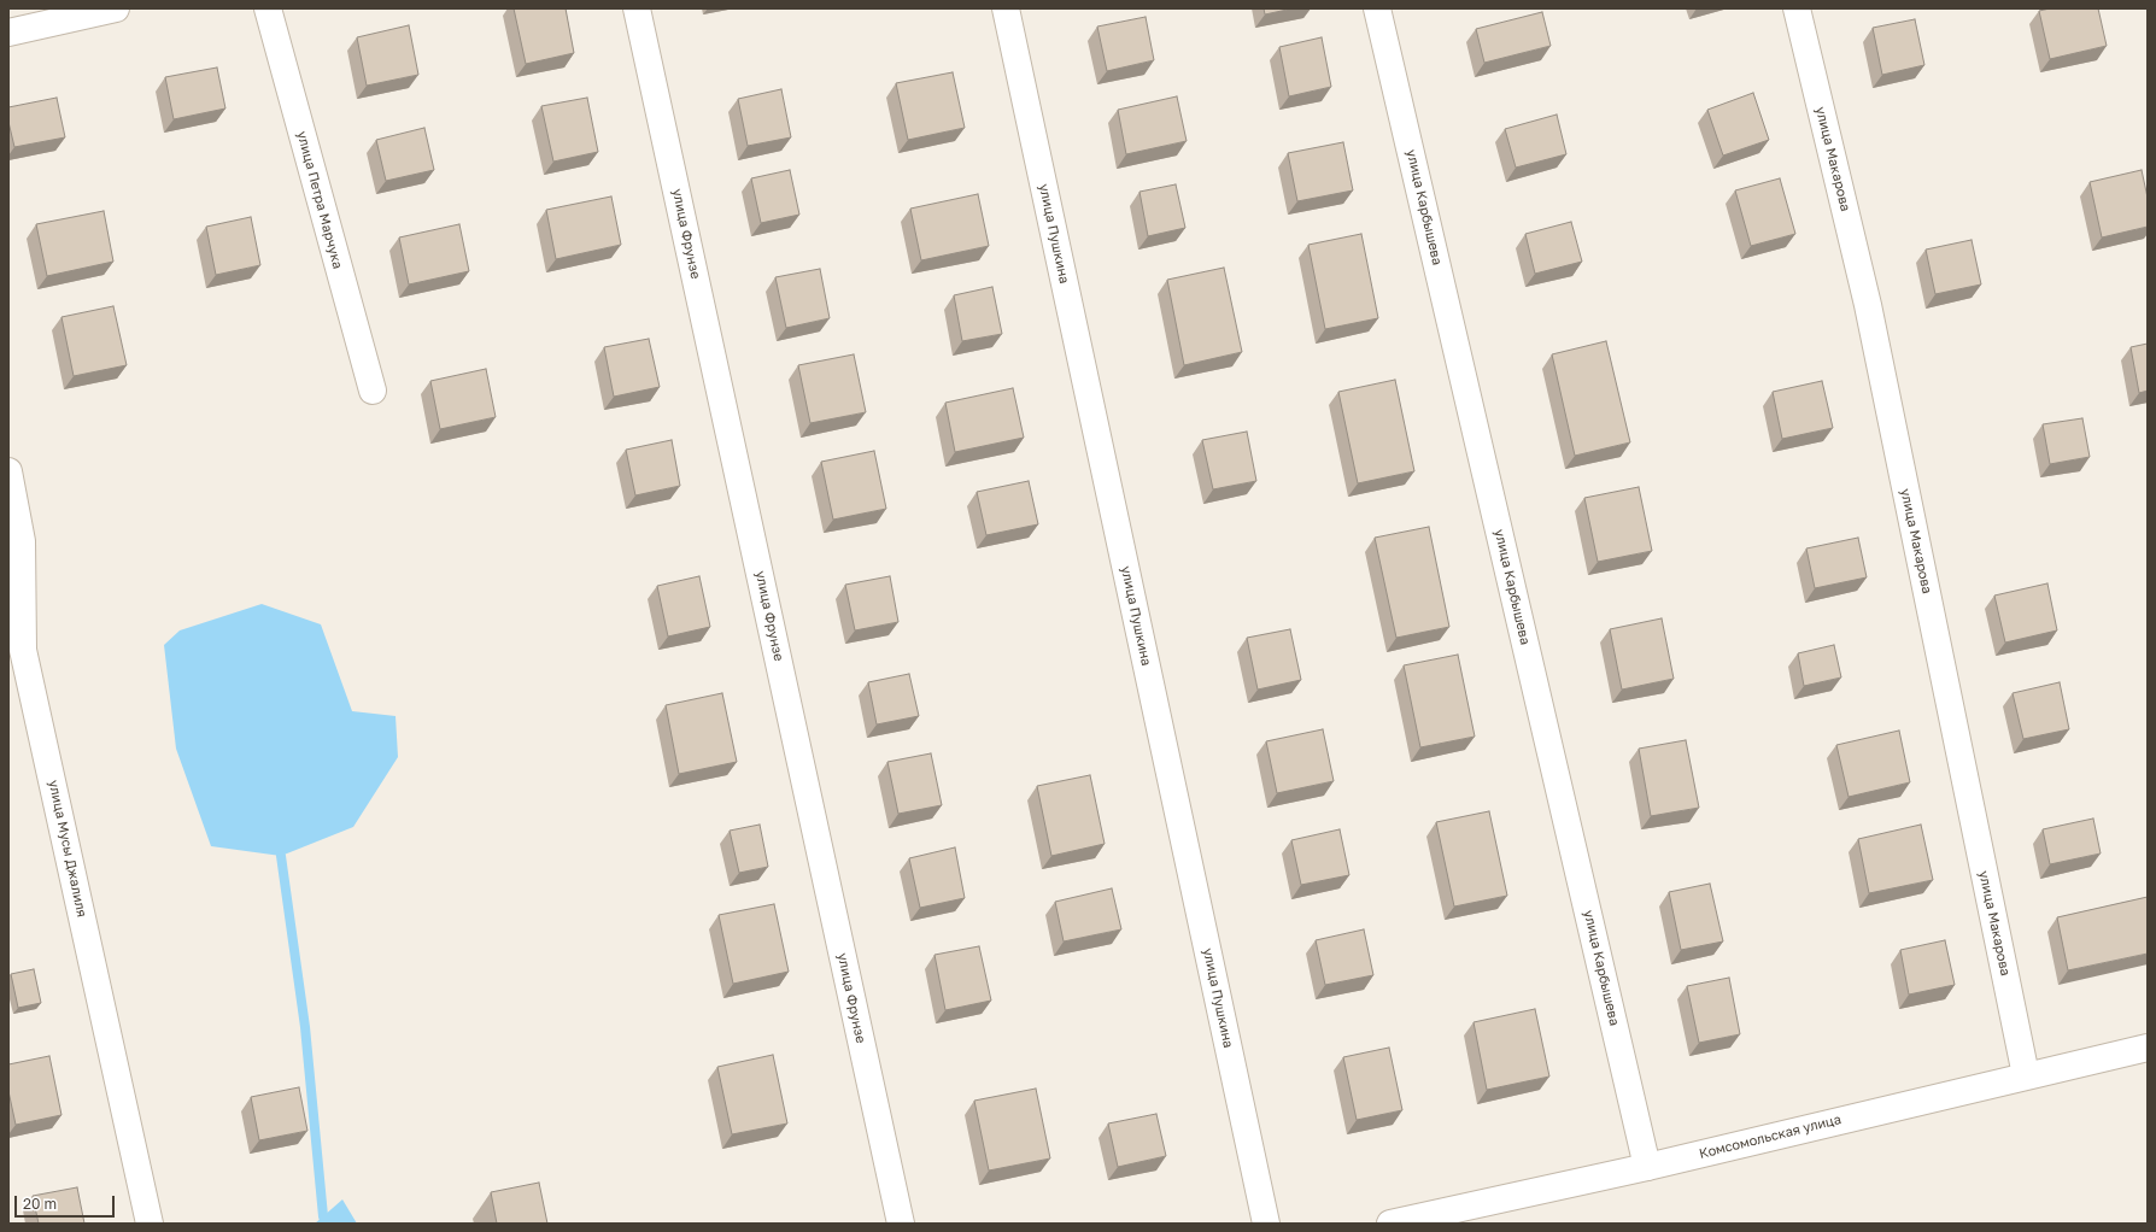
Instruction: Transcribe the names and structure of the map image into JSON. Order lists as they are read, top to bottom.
{
  "streets": {
    "street": [
      "улица Макарова",
      "улица Петра Марчука",
      "улица Карбышева",
      "улица Фрунзе",
      "улица Пушкина",
      "улица Мусы Джалиля",
      "Комсомольская улица"
    ]
  },
  "crossings": [
    ["улица Макарова", "Комсомольская улица"],
    ["улица Карбышева", "Комсомольская улица"]
  ],
  "scale_bar": "20 m"
}
